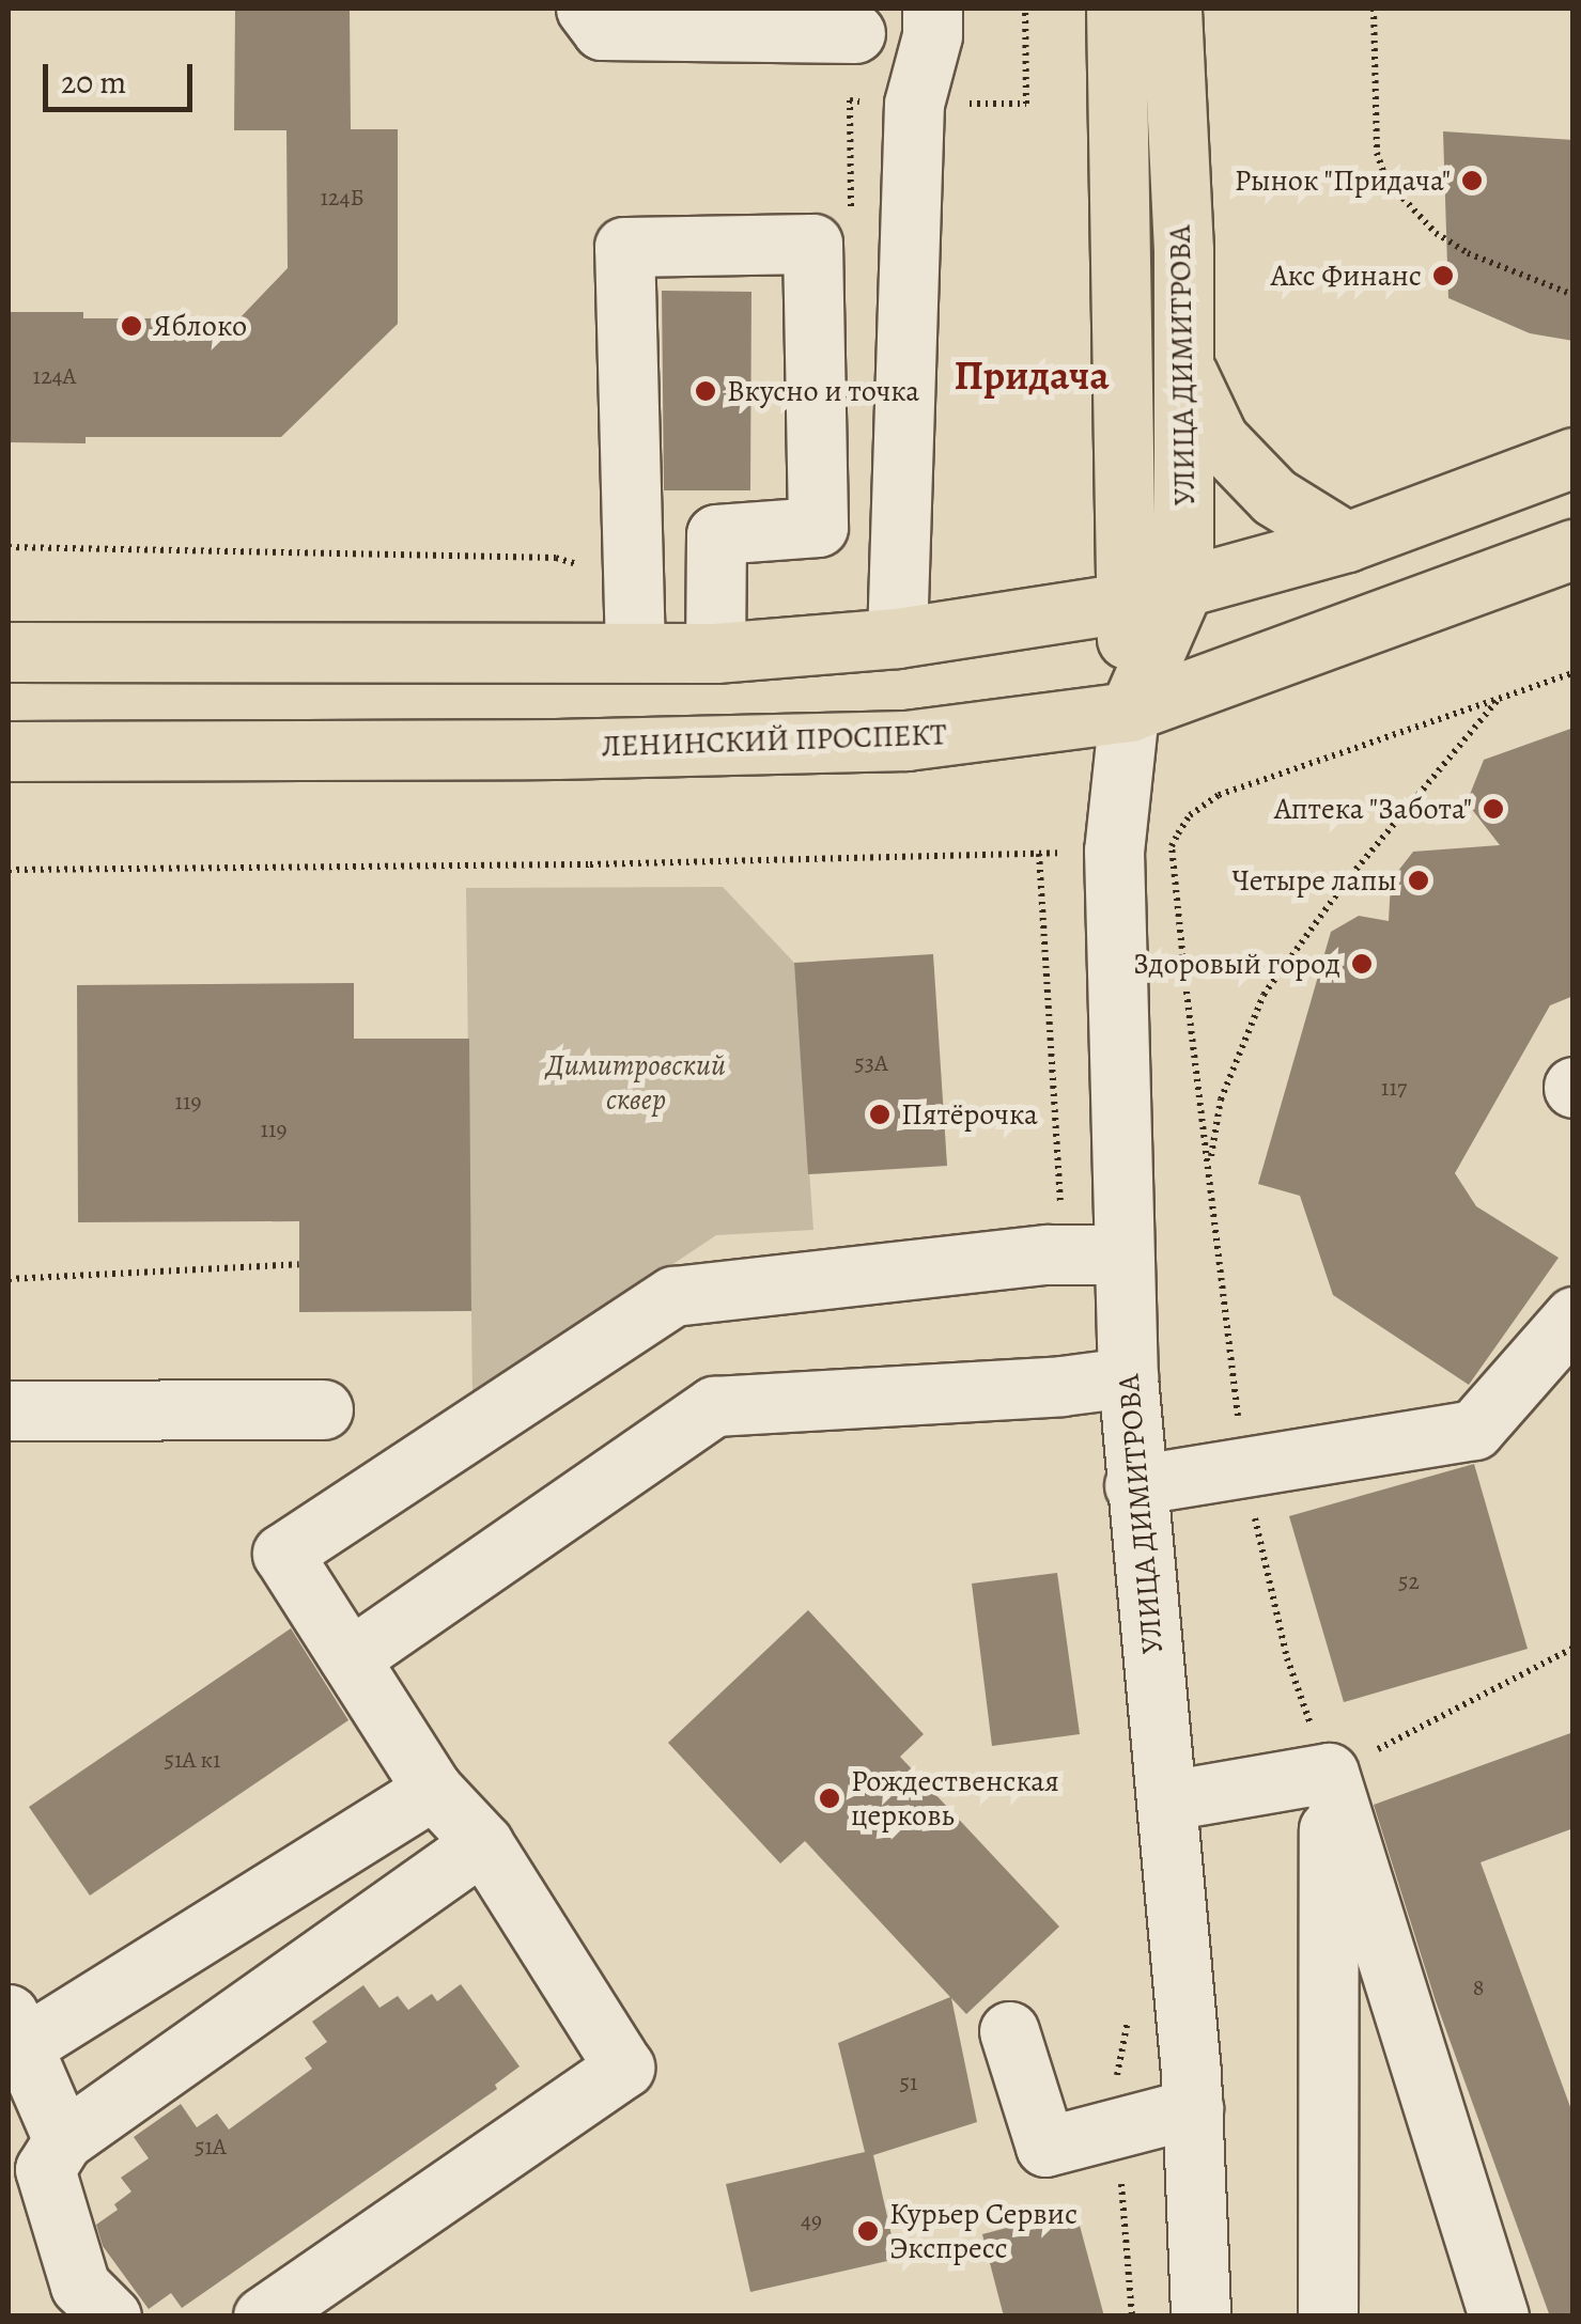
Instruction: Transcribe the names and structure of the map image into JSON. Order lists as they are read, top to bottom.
{
  "streets": {
    "main road": ["УЛИЦА ДИМИТРОВА", "ЛЕНИНСКИЙ ПРОСПЕКТ"]
  },
  "crossings": [
    ["УЛИЦА ДИМИТРОВА", "ЛЕНИНСКИЙ ПРОСПЕКТ"]
  ],
  "districts": ["Придача"],
  "parks": ["Димитровский сквер"],
  "places": [
    "Рынок \"Придача\"",
    "Акс Финанс",
    "Яблоко",
    "Вкусно и точка",
    "Аптека \"Забота\"",
    "Четыре лапы",
    "Здоровый город",
    "Пятёрочка",
    "Рождественская церковь",
    "Курьер Сервис Экспресс"
  ],
  "house_numbers": [
    "124Б",
    "124А",
    "53А",
    "117",
    "119",
    "119",
    "52",
    "51А к1",
    "8",
    "51",
    "51А",
    "49"
  ],
  "scale_bar": "20 m"
}
